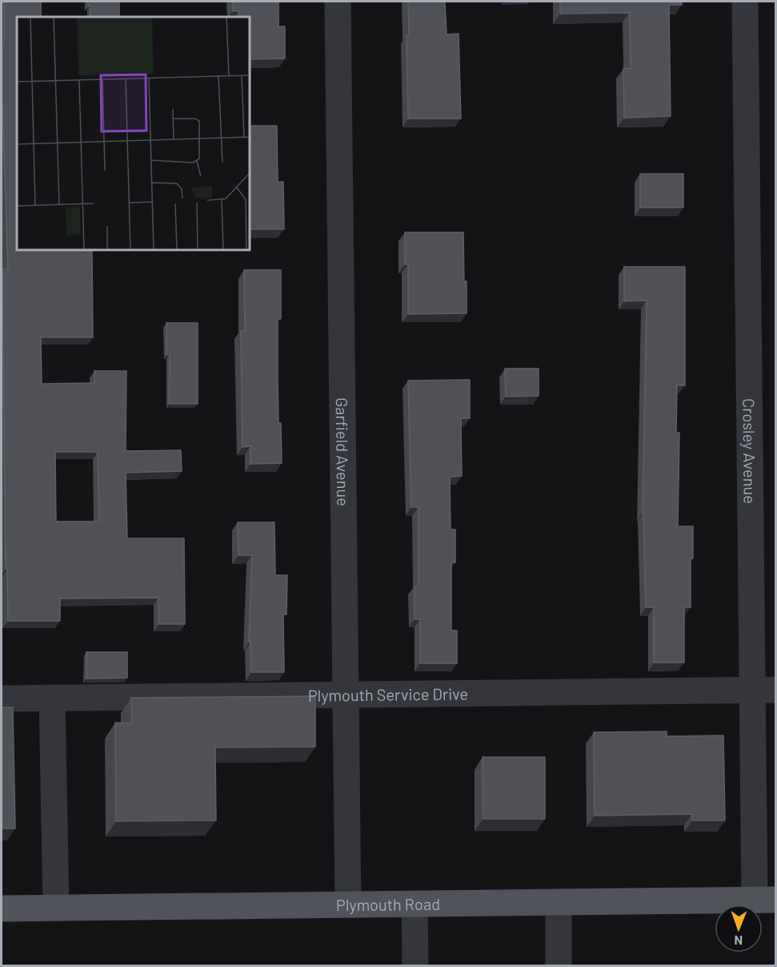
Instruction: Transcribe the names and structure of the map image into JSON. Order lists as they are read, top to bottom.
{
  "streets": {
    "main road": ["Plymouth Road"],
    "street": ["Crosley Avenue", "Garfield Avenue", "Plymouth Service Drive"]
  },
  "crossings": [
    ["Crosley Avenue", "Plymouth Service Drive"],
    ["Crosley Avenue", "Plymouth Road"],
    ["Garfield Avenue", "Plymouth Service Drive"],
    ["Garfield Avenue", "Plymouth Road"]
  ],
  "north": "bottom"
}
